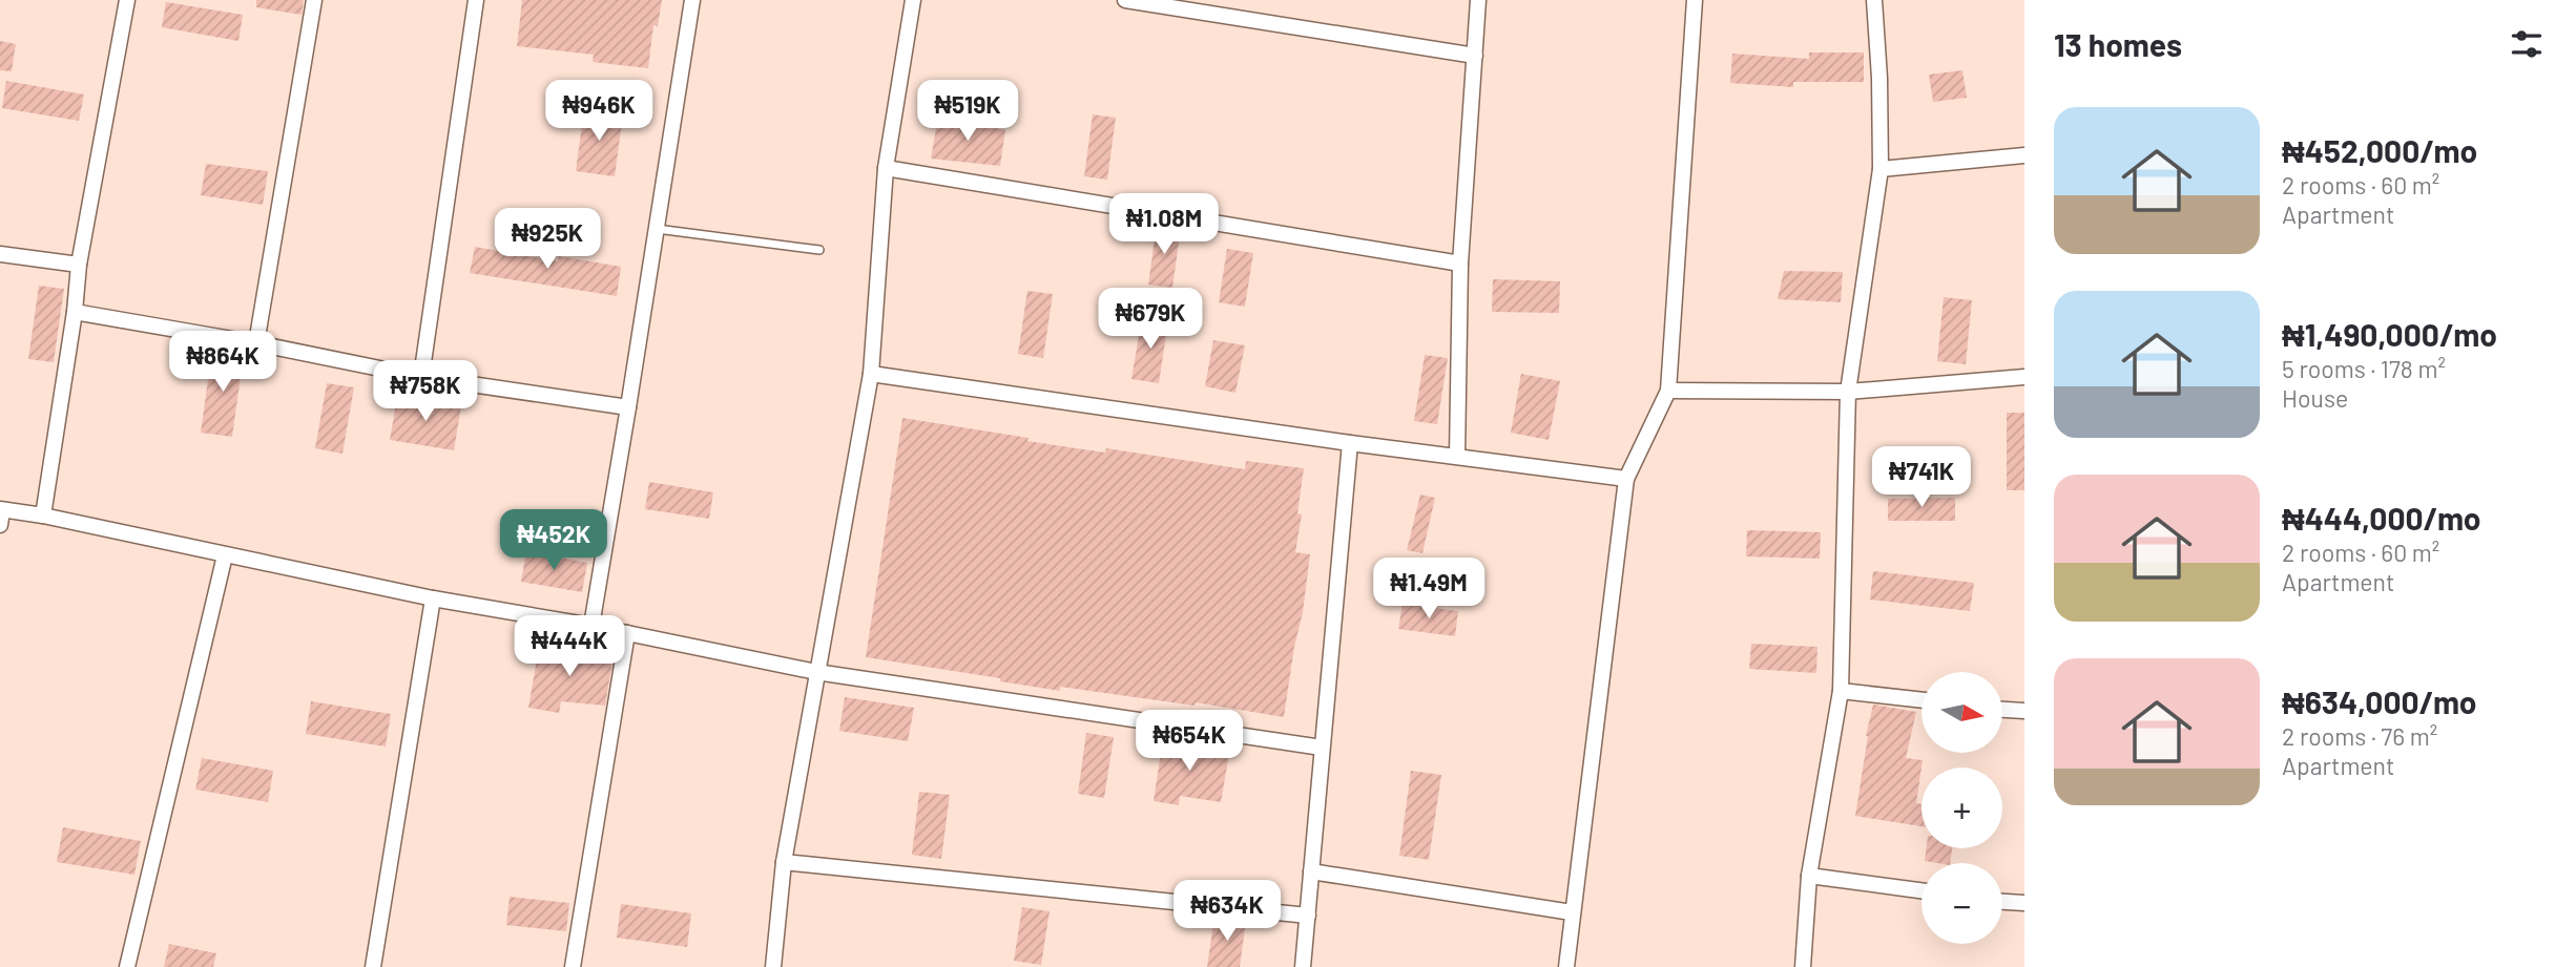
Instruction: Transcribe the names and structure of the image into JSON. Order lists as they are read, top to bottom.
{
  "north": "right",
  "page": {
    "heading": "13 homes",
    "price": [
      "₦946K",
      "₦519K",
      "₦1.08M",
      "₦925K",
      "₦679K",
      "₦864K",
      "₦758K",
      "₦741K",
      "₦452K",
      "₦1.49M",
      "₦444K",
      "₦654K",
      "₦634K"
    ],
    "list": [
      {
        "name": "₦452,000/mo",
        "note": "2 rooms · 60 m² · Apartment"
      },
      {
        "name": "₦1,490,000/mo",
        "note": "5 rooms · 178 m² · House"
      },
      {
        "name": "₦444,000/mo",
        "note": "2 rooms · 60 m² · Apartment"
      },
      {
        "name": "₦634,000/mo",
        "note": "2 rooms · 76 m² · Apartment"
      }
    ],
    "map_buttons": ["+", "−"]
  }
}
